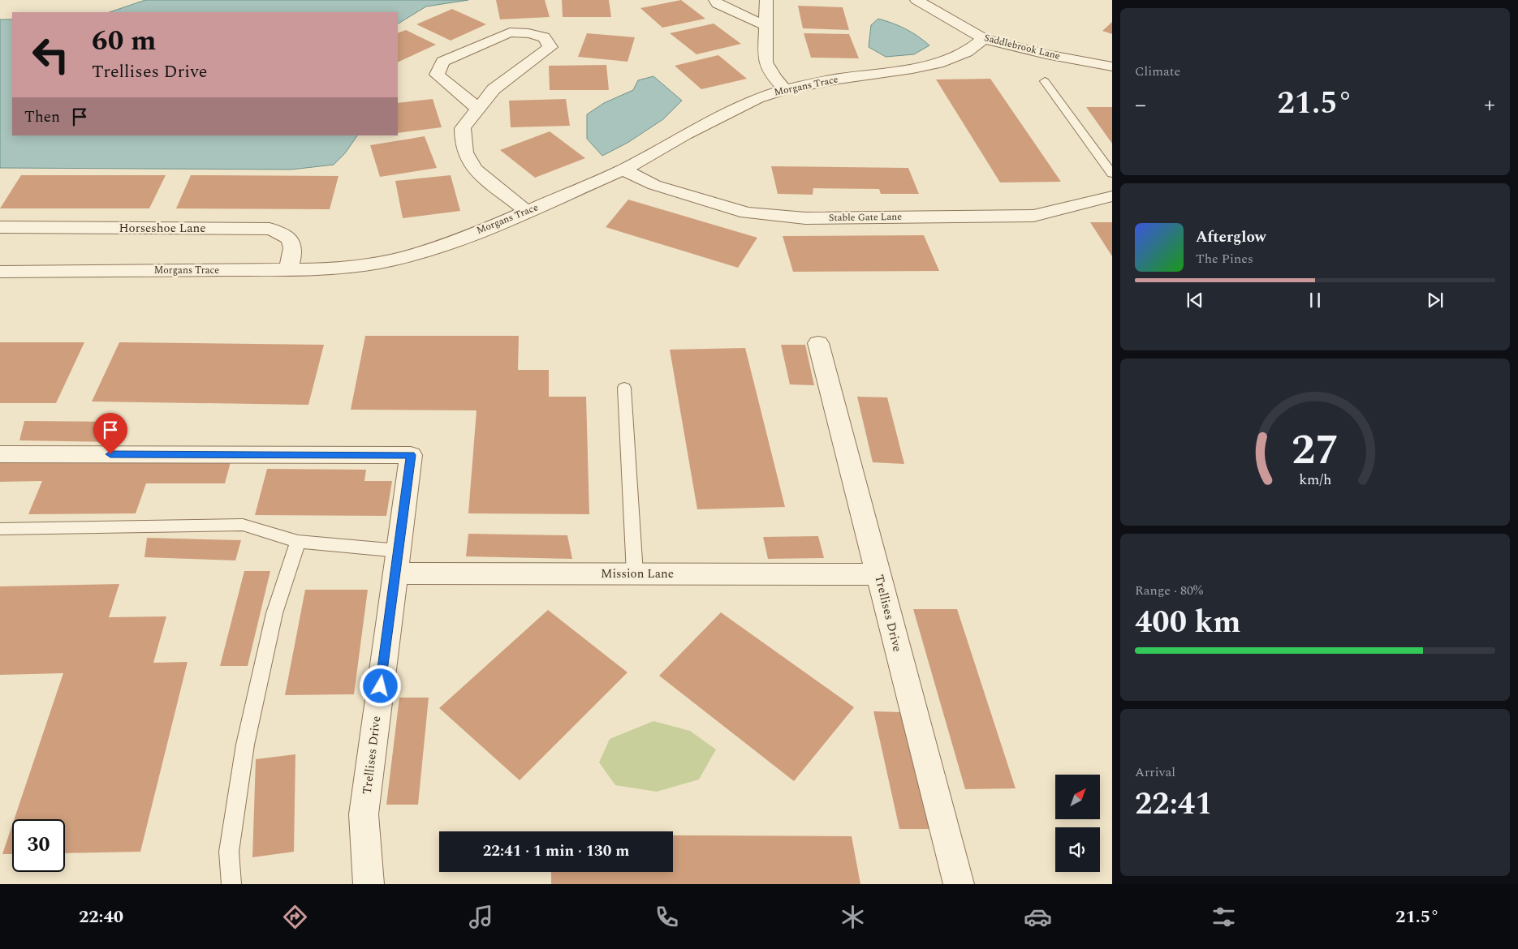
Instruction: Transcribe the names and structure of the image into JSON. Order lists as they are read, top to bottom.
{
  "streets": {
    "street": [
      "Saddlebrook Lane",
      "Morgans Trace",
      "Stable Gate Lane",
      "Horseshoe Lane",
      "Mission Lane",
      "Trellises Drive"
    ]
  },
  "crossings": [
    ["Saddlebrook Lane", "Morgans Trace"],
    ["Morgans Trace", "Stable Gate Lane"],
    ["Morgans Trace", "Horseshoe Lane"],
    ["Mission Lane", "Trellises Drive"]
  ],
  "north": "top right",
  "page": {
    "tile": [
      "Climate",
      ["Range · 80%", "400 km"],
      ["Arrival", "22:41"]
    ],
    "turn": ["60 m", "Trellises Drive"],
    "heat": ["−", "21.5°", "+"],
    "then": "Then",
    "song": ["Afterglow", "The Pines"],
    "limit": "30",
    "trip": "22:41 · 1 min · 130 m",
    "tabs": ["22:40", "21.5°"],
    "gauge": ["27", "km/h"]
  }
}
